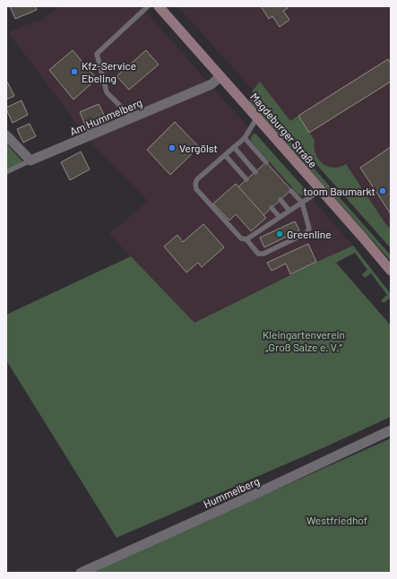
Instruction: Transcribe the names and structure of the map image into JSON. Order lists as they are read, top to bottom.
{
  "streets": {
    "main road": ["Magdeburger Straße"],
    "street": ["Am Hummelberg", "Hummelberg"]
  },
  "crossings": [
    ["Am Hummelberg", "Magdeburger Straße"]
  ],
  "parks": ["Kleingartenverein „Groß Salze e. V.“", "Westfriedhof"],
  "places": [
    "Kfz-Service Ebeling",
    "Vergölst",
    "toom Baumarkt",
    "Greenline"
  ]
}
